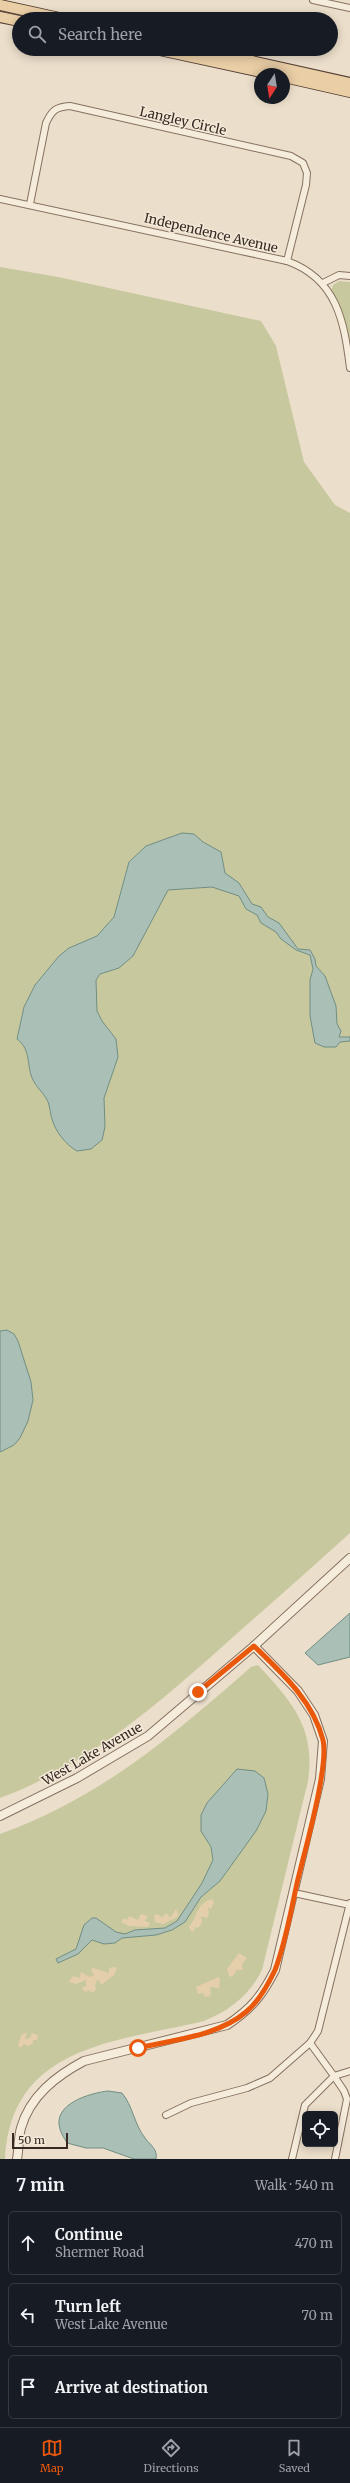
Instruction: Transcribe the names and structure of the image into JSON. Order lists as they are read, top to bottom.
{
  "streets": {
    "street": ["Langley Circle", "Independence Avenue", "West Lake Avenue"]
  },
  "crossings": [
    ["Langley Circle", "Independence Avenue"]
  ],
  "scale_bar": "50 m",
  "north": "bottom",
  "page": {
    "search": "Search here",
    "scale": "50 m",
    "heading": ["7 min", "Walk · 540 m"],
    "list": [
      ["Continue", "Shermer Road", "470 m"],
      ["Turn left", "West Lake Avenue", "70 m"],
      "Arrive at destination"
    ],
    "nav": ["Map", "Directions", "Saved"]
  }
}
